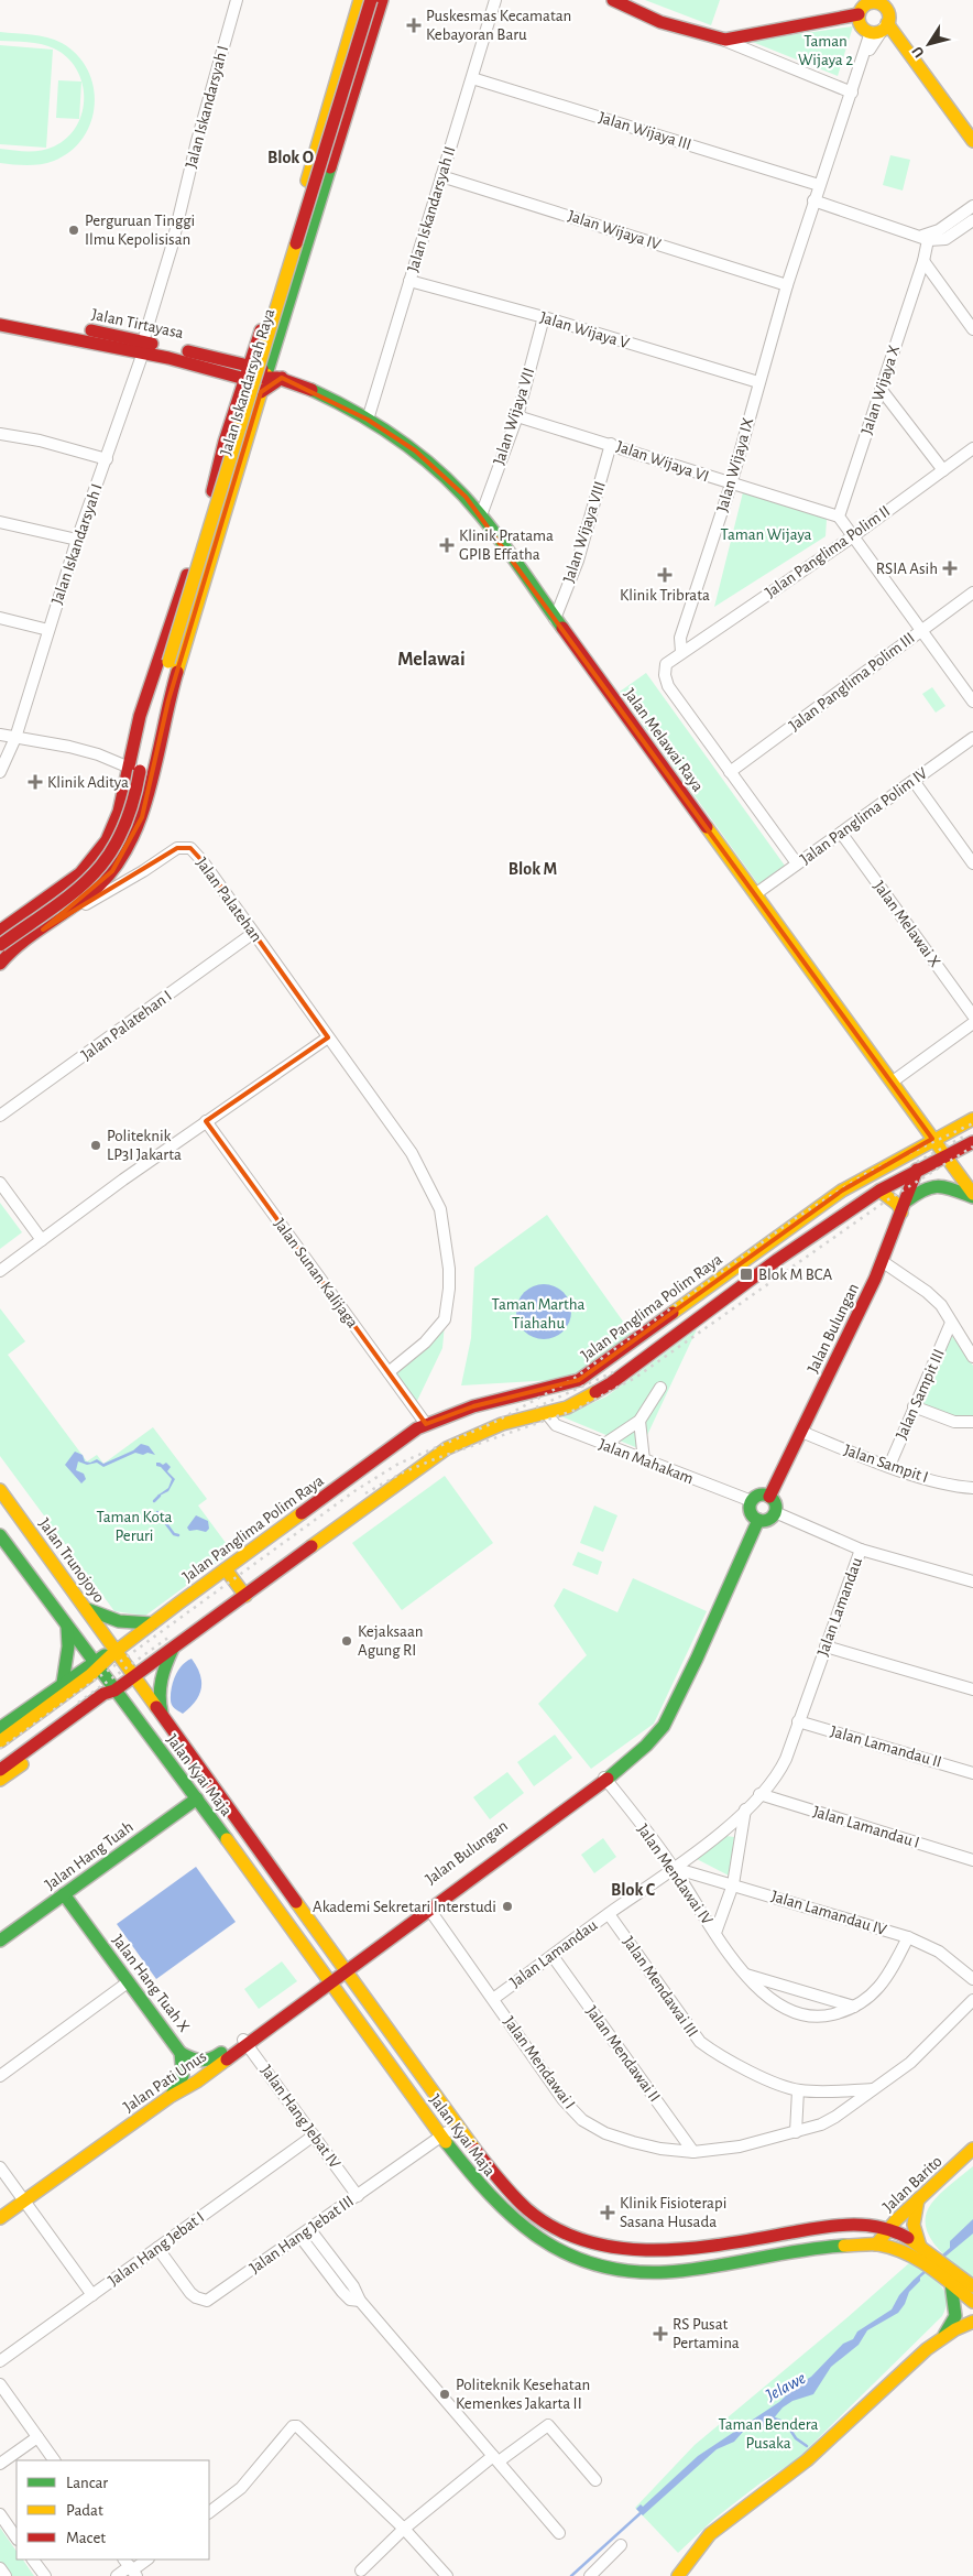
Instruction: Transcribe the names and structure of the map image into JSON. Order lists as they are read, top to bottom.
{
  "streets": {
    "main road": [
      "Jalan Tirtayasa",
      "Jalan Iskandarsyah Raya",
      "Jalan Melawai Raya",
      "Jalan Panglima Polim Raya",
      "Jalan Bulungan",
      "Jalan Trunojoyo",
      "Jalan Kyai Maja",
      "Jalan Hang Tuah",
      "Jalan Hang Tuah X",
      "Jalan Pati Unus",
      "Jalan Barito"
    ],
    "street": [
      "Jalan Iskandarsyah I",
      "Jalan Wijaya III",
      "Jalan Iskandarsyah II",
      "Jalan Wijaya IV",
      "Jalan Wijaya V",
      "Jalan Wijaya X",
      "Jalan Wijaya VII",
      "Jalan Wijaya VI",
      "Jalan Wijaya IX",
      "Jalan Wijaya VIII",
      "Jalan Panglima Polim II",
      "Jalan Panglima Polim III",
      "Jalan Panglima Polim IV",
      "Jalan Palatehan",
      "Jalan Melawai X",
      "Jalan Palatehan I",
      "Jalan Sunan Kalijaga",
      "Jalan Sampit III",
      "Jalan Mahakam",
      "Jalan Sampit I",
      "Jalan Lamandau",
      "Jalan Lamandau II",
      "Jalan Lamandau I",
      "Jalan Mendawai IV",
      "Jalan Lamandau IV",
      "Jalan Mendawai III",
      "Jalan Mendawai II",
      "Jalan Mendawai I",
      "Jalan Hang Jebat IV",
      "Jalan Hang Jebat III",
      "Jalan Hang Jebat I"
    ]
  },
  "crossings": [
    ["Jalan Iskandarsyah I", "Jalan Tirtayasa"],
    ["Jalan Wijaya III", "Jalan Iskandarsyah II"],
    ["Jalan Wijaya III", "Jalan Wijaya IX"],
    ["Jalan Iskandarsyah II", "Jalan Wijaya IV"],
    ["Jalan Iskandarsyah II", "Jalan Wijaya V"],
    ["Jalan Iskandarsyah II", "Jalan Melawai Raya"],
    ["Jalan Wijaya IV", "Jalan Wijaya IX"],
    ["Jalan Tirtayasa", "Jalan Iskandarsyah Raya"],
    ["Jalan Tirtayasa", "Jalan Melawai Raya"],
    ["Jalan Wijaya V", "Jalan Wijaya VII"],
    ["Jalan Wijaya V", "Jalan Wijaya IX"],
    ["Jalan Iskandarsyah Raya", "Jalan Melawai Raya"],
    ["Jalan Iskandarsyah Raya", "Jalan Palatehan"],
    ["Jalan Wijaya X", "Jalan Wijaya VI"],
    ["Jalan Wijaya VII", "Jalan Wijaya VI"],
    ["Jalan Wijaya VII", "Jalan Melawai Raya"],
    ["Jalan Wijaya VI", "Jalan Wijaya IX"],
    ["Jalan Wijaya VI", "Jalan Wijaya VIII"],
    ["Jalan Wijaya IX", "Jalan Panglima Polim II"],
    ["Jalan Wijaya IX", "Jalan Panglima Polim III"],
    ["Jalan Wijaya IX", "Jalan Panglima Polim IV"],
    ["Jalan Wijaya VIII", "Jalan Melawai Raya"],
    ["Jalan Melawai Raya", "Jalan Panglima Polim IV"],
    ["Jalan Melawai Raya", "Jalan Panglima Polim Raya"],
    ["Jalan Panglima Polim IV", "Jalan Melawai X"],
    ["Jalan Palatehan", "Jalan Palatehan I"],
    ["Jalan Palatehan", "Jalan Sunan Kalijaga"],
    ["Jalan Sunan Kalijaga", "Jalan Panglima Polim Raya"],
    ["Jalan Panglima Polim Raya", "Jalan Trunojoyo"],
    ["Jalan Panglima Polim Raya", "Jalan Kyai Maja"],
    ["Jalan Bulungan", "Jalan Mahakam"],
    ["Jalan Bulungan", "Jalan Sampit I"],
    ["Jalan Bulungan", "Jalan Kyai Maja"],
    ["Jalan Bulungan", "Jalan Mendawai IV"],
    ["Jalan Bulungan", "Jalan Mendawai I"],
    ["Jalan Bulungan", "Jalan Pati Unus"],
    ["Jalan Sampit III", "Jalan Sampit I"],
    ["Jalan Trunojoyo", "Jalan Kyai Maja"],
    ["Jalan Lamandau", "Jalan Lamandau II"],
    ["Jalan Lamandau", "Jalan Lamandau I"],
    ["Jalan Lamandau", "Jalan Mendawai IV"],
    ["Jalan Lamandau", "Jalan Lamandau IV"],
    ["Jalan Lamandau", "Jalan Mendawai III"],
    ["Jalan Lamandau", "Jalan Mendawai II"],
    ["Jalan Lamandau", "Jalan Mendawai I"],
    ["Jalan Kyai Maja", "Jalan Hang Tuah"],
    ["Jalan Kyai Maja", "Jalan Pati Unus"],
    ["Jalan Kyai Maja", "Jalan Barito"],
    ["Jalan Kyai Maja", "Jalan Hang Jebat III"],
    ["Jalan Hang Tuah", "Jalan Hang Tuah X"],
    ["Jalan Mendawai IV", "Jalan Lamandau IV"],
    ["Jalan Hang Tuah X", "Jalan Pati Unus"],
    ["Jalan Mendawai III", "Jalan Mendawai I"],
    ["Jalan Mendawai II", "Jalan Mendawai I"],
    ["Jalan Pati Unus", "Jalan Hang Jebat IV"],
    ["Jalan Hang Jebat IV", "Jalan Hang Jebat III"],
    ["Jalan Hang Jebat IV", "Jalan Hang Jebat I"],
    ["Jalan Hang Jebat III", "Jalan Hang Jebat I"]
  ],
  "districts": [
    "Blok O",
    "Melawai",
    "Blok M",
    "Blok C"
  ],
  "water": ["Jelawe"],
  "parks": [
    "Taman Wijaya 2",
    "Taman Wijaya",
    "Taman Martha Tiahahu",
    "Taman Kota Peruri",
    "Taman Bendera Pusaka"
  ],
  "places": {
    "health": [
      "Puskesmas Kecamatan Kebayoran Baru",
      "Klinik Pratama GPIB Effatha",
      "RSIA Asih",
      "Klinik Tribrata",
      "Klinik Aditya",
      "Klinik Fisioterapi Sasana Husada",
      "RS Pusat Pertamina"
    ],
    "other": [
      "Perguruan Tinggi Ilmu Kepolisisan",
      "Politeknik LP3I Jakarta",
      "Kejaksaan Agung RI",
      "Akademi Sekretari Interstudi",
      "Politeknik Kesehatan Kemenkes Jakarta II"
    ],
    "transit": ["Blok M BCA"]
  },
  "legend": ["Lancar", "Padat", "Macet"],
  "north": "bottom left"
}
